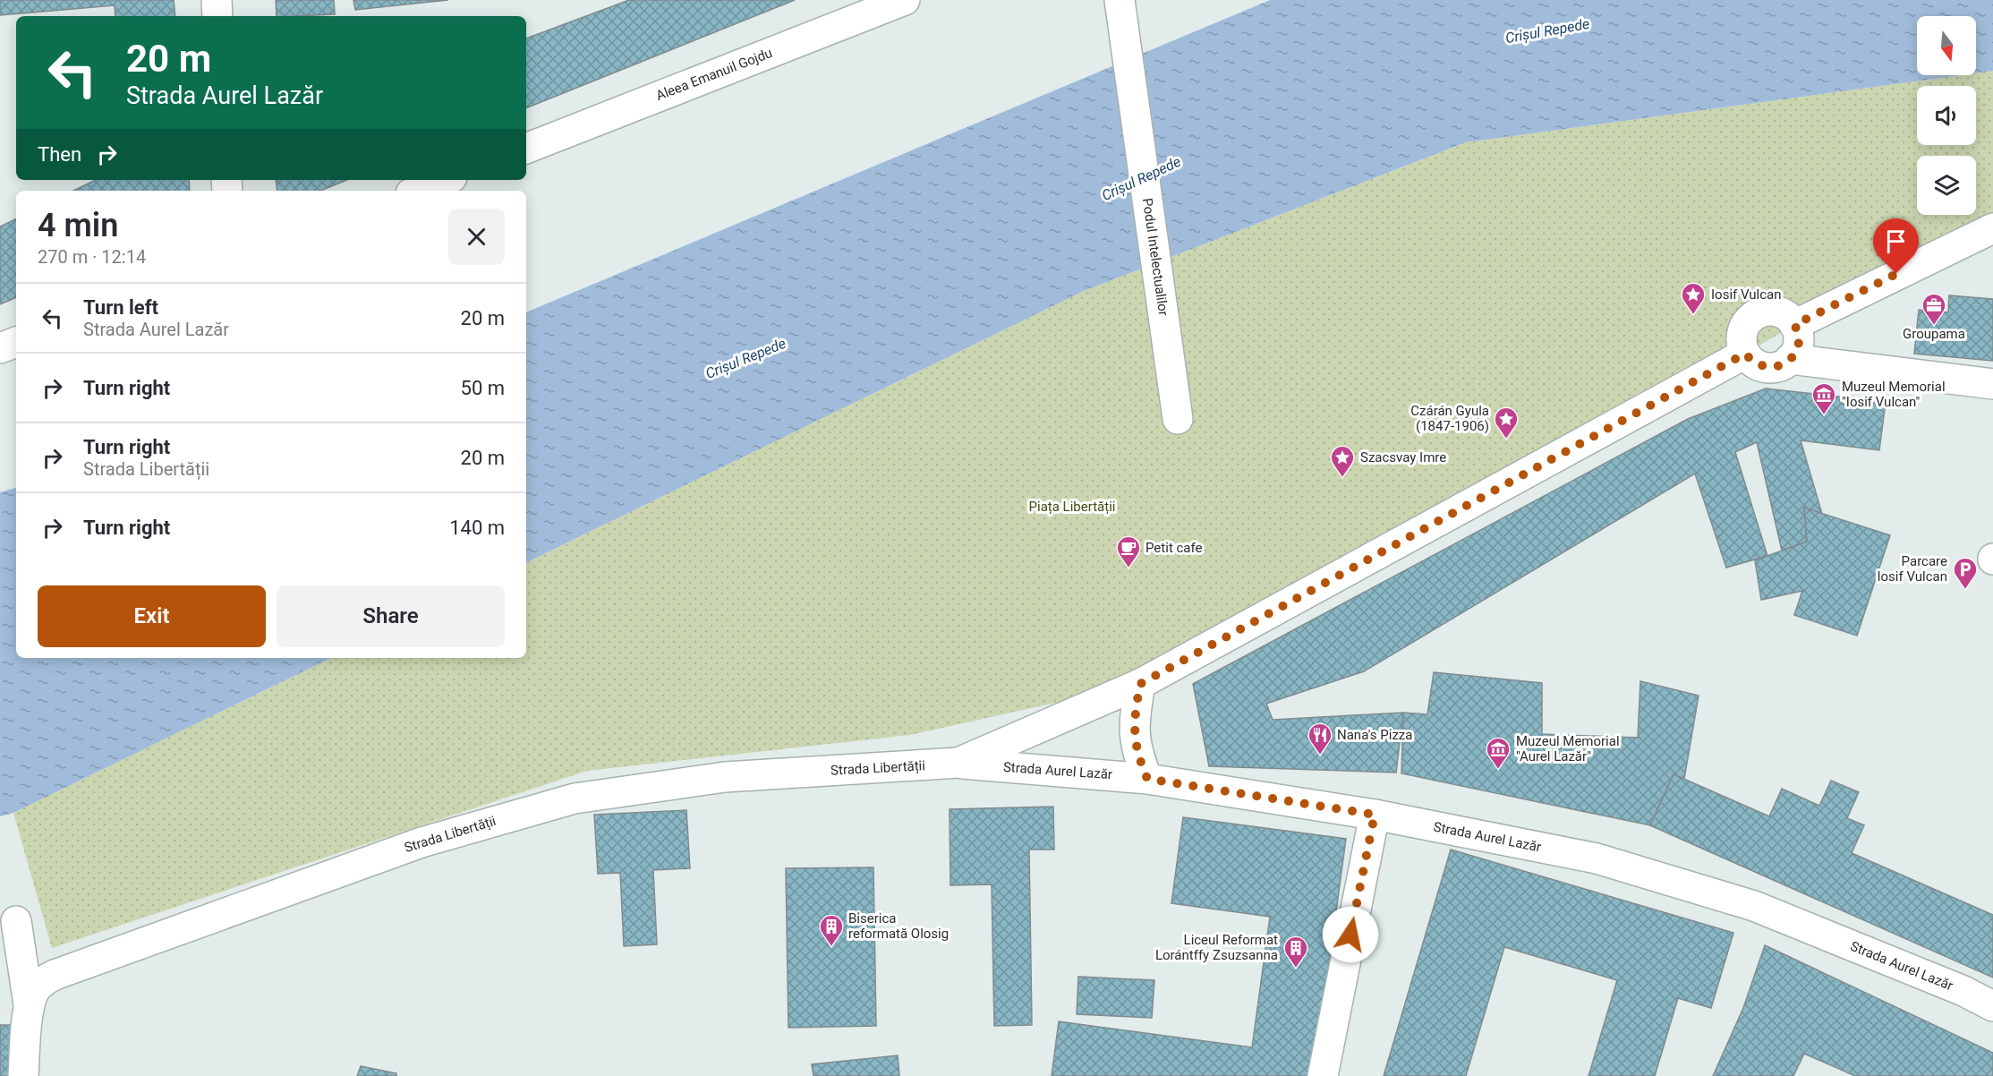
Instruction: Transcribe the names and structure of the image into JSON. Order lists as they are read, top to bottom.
{
  "streets": {
    "street": [
      "Aleea Emanuil Gojdu",
      "Podul Intelectualilor",
      "Strada Libertății",
      "Strada Aurel Lazăr"
    ]
  },
  "crossings": [
    ["Strada Libertății", "Strada Aurel Lazăr"]
  ],
  "water": ["Crișul Repede"],
  "parks": ["Piața Libertății"],
  "places": {
    "place": ["Iosif Vulcan", "Czárán Gyula (1847-1906)", "Szacsvay Imre"],
    "office": ["Groupama"],
    "museum": ["Muzeul Memorial \"Iosif Vulcan\"", "Muzeul Memorial \"Aurel Lazăr\""],
    "cafe": ["Petit cafe"],
    "parking": ["Parcare Iosif Vulcan"],
    "restaurant": ["Nana's Pizza"],
    "building": ["Biserica reformată Olosig", "Liceul Reformat Lorántffy Zsuzsanna"]
  },
  "north": "bottom",
  "page": {
    "turn": ["20 m", "Strada Aurel Lazăr"],
    "then": "Then",
    "heading": ["4 min", "270 m · 12:14"],
    "list": [
      {
        "name": "Turn left",
        "note": "Strada Aurel Lazăr",
        "value": "20 m"
      },
      {
        "name": "Turn right",
        "value": "50 m"
      },
      {
        "name": "Turn right",
        "note": "Strada Libertății",
        "value": "20 m"
      },
      {
        "name": "Turn right",
        "value": "140 m"
      }
    ],
    "buttons": ["Exit", "Share"]
  }
}
